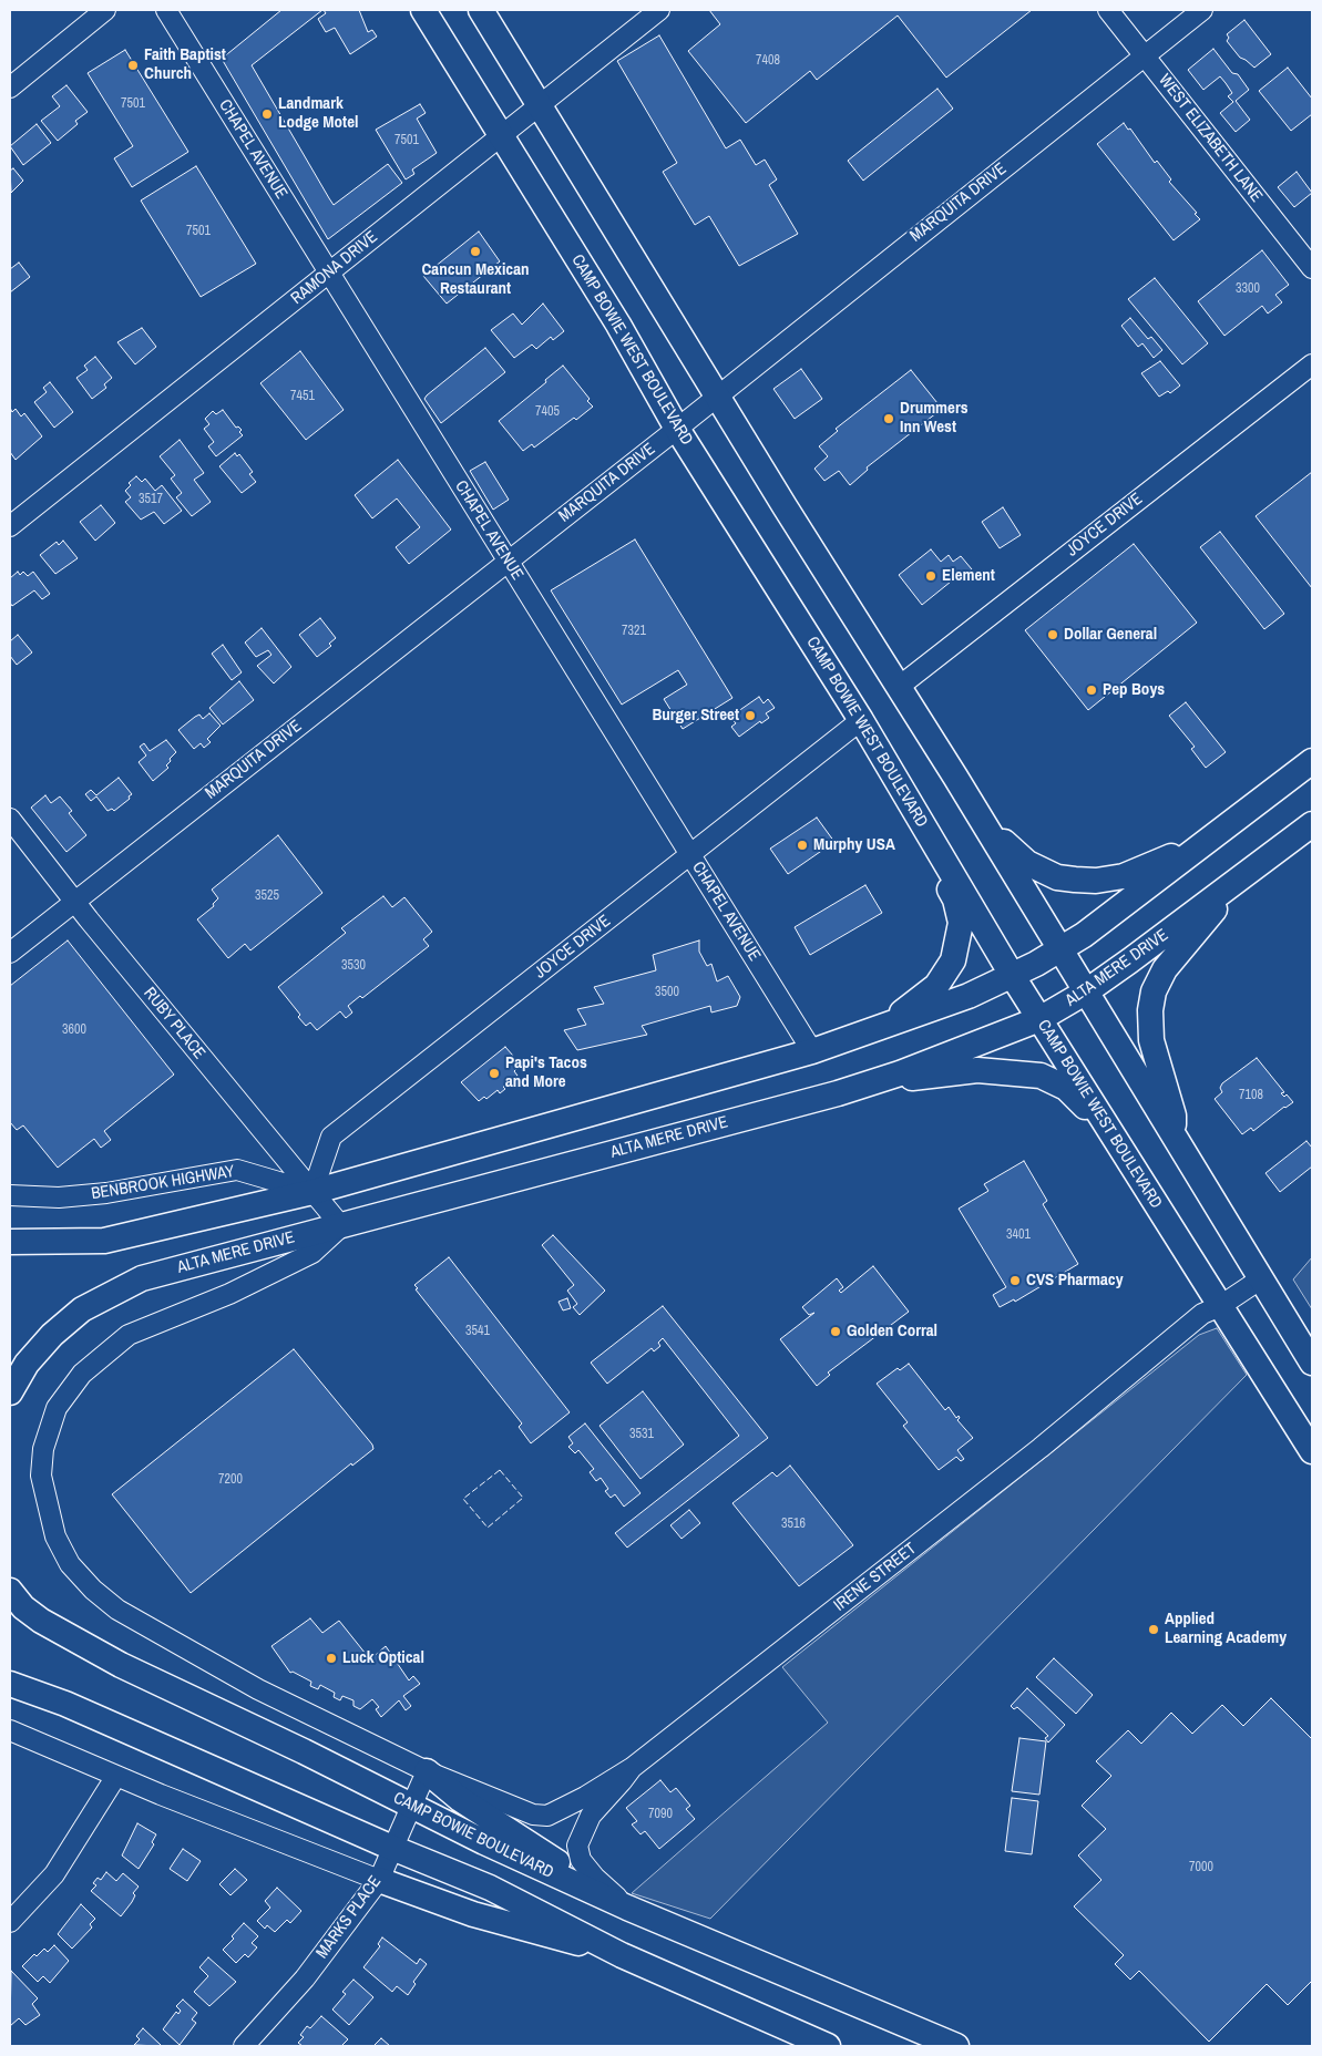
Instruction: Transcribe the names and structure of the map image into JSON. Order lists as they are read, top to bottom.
{
  "streets": {
    "main road": ["CAMP BOWIE WEST BOULEVARD", "ALTA MERE DRIVE", "CAMP BOWIE BOULEVARD"],
    "street": [
      "WEST ELIZABETH LANE",
      "CHAPEL AVENUE",
      "MARQUITA DRIVE",
      "RAMONA DRIVE",
      "JOYCE DRIVE",
      "RUBY PLACE",
      "BENBROOK HIGHWAY",
      "IRENE STREET",
      "MARKS PLACE"
    ]
  },
  "crossings": [
    ["WEST ELIZABETH LANE", "MARQUITA DRIVE"],
    ["CHAPEL AVENUE", "MARQUITA DRIVE"],
    ["CHAPEL AVENUE", "RAMONA DRIVE"],
    ["CHAPEL AVENUE", "JOYCE DRIVE"],
    ["MARQUITA DRIVE", "CAMP BOWIE WEST BOULEVARD"],
    ["MARQUITA DRIVE", "RUBY PLACE"],
    ["RAMONA DRIVE", "CAMP BOWIE WEST BOULEVARD"],
    ["CAMP BOWIE WEST BOULEVARD", "JOYCE DRIVE"],
    ["CAMP BOWIE WEST BOULEVARD", "ALTA MERE DRIVE"],
    ["CAMP BOWIE WEST BOULEVARD", "IRENE STREET"],
    ["JOYCE DRIVE", "RUBY PLACE"],
    ["JOYCE DRIVE", "BENBROOK HIGHWAY"],
    ["ALTA MERE DRIVE", "RUBY PLACE"],
    ["RUBY PLACE", "BENBROOK HIGHWAY"],
    ["IRENE STREET", "CAMP BOWIE BOULEVARD"],
    ["CAMP BOWIE BOULEVARD", "MARKS PLACE"]
  ],
  "places": [
    "Faith Baptist Church",
    "Landmark Lodge Motel",
    "Cancun Mexican Restaurant",
    "Drummers Inn West",
    "Element",
    "Dollar General",
    "Pep Boys",
    "Burger Street",
    "Murphy USA",
    "Papi's Tacos and More",
    "CVS Pharmacy",
    "Golden Corral",
    "Applied Learning Academy",
    "Luck Optical"
  ],
  "house_numbers": [
    "7408",
    "7501",
    "7501",
    "7501",
    "3300",
    "7451",
    "7405",
    "3517",
    "7321",
    "3525",
    "3530",
    "3500",
    "3600",
    "7108",
    "3401",
    "3541",
    "3531",
    "7200",
    "3516",
    "7090",
    "7000"
  ]
}
